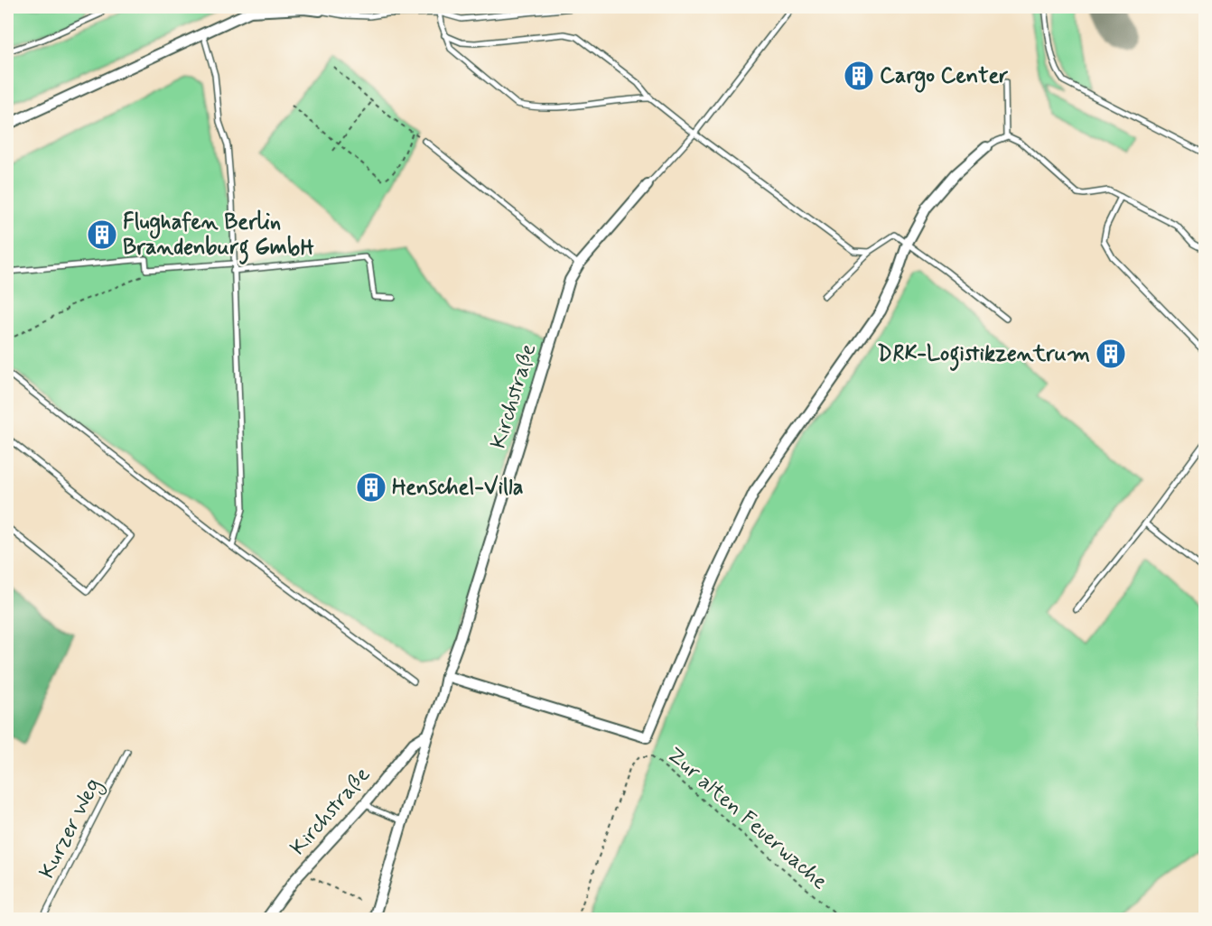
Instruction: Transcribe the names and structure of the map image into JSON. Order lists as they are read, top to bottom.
{
  "streets": {
    "street": ["Kirchstraße"],
    "lane": ["Kurzer Weg"],
    "path": ["Zur alten Feuerwache"]
  },
  "places": {
    "building": [
      "Cargo Center",
      "Flughafen Berlin Brandenburg GmbH",
      "DRK-Logistikzentrum",
      "Henschel-Villa"
    ]
  }
}
